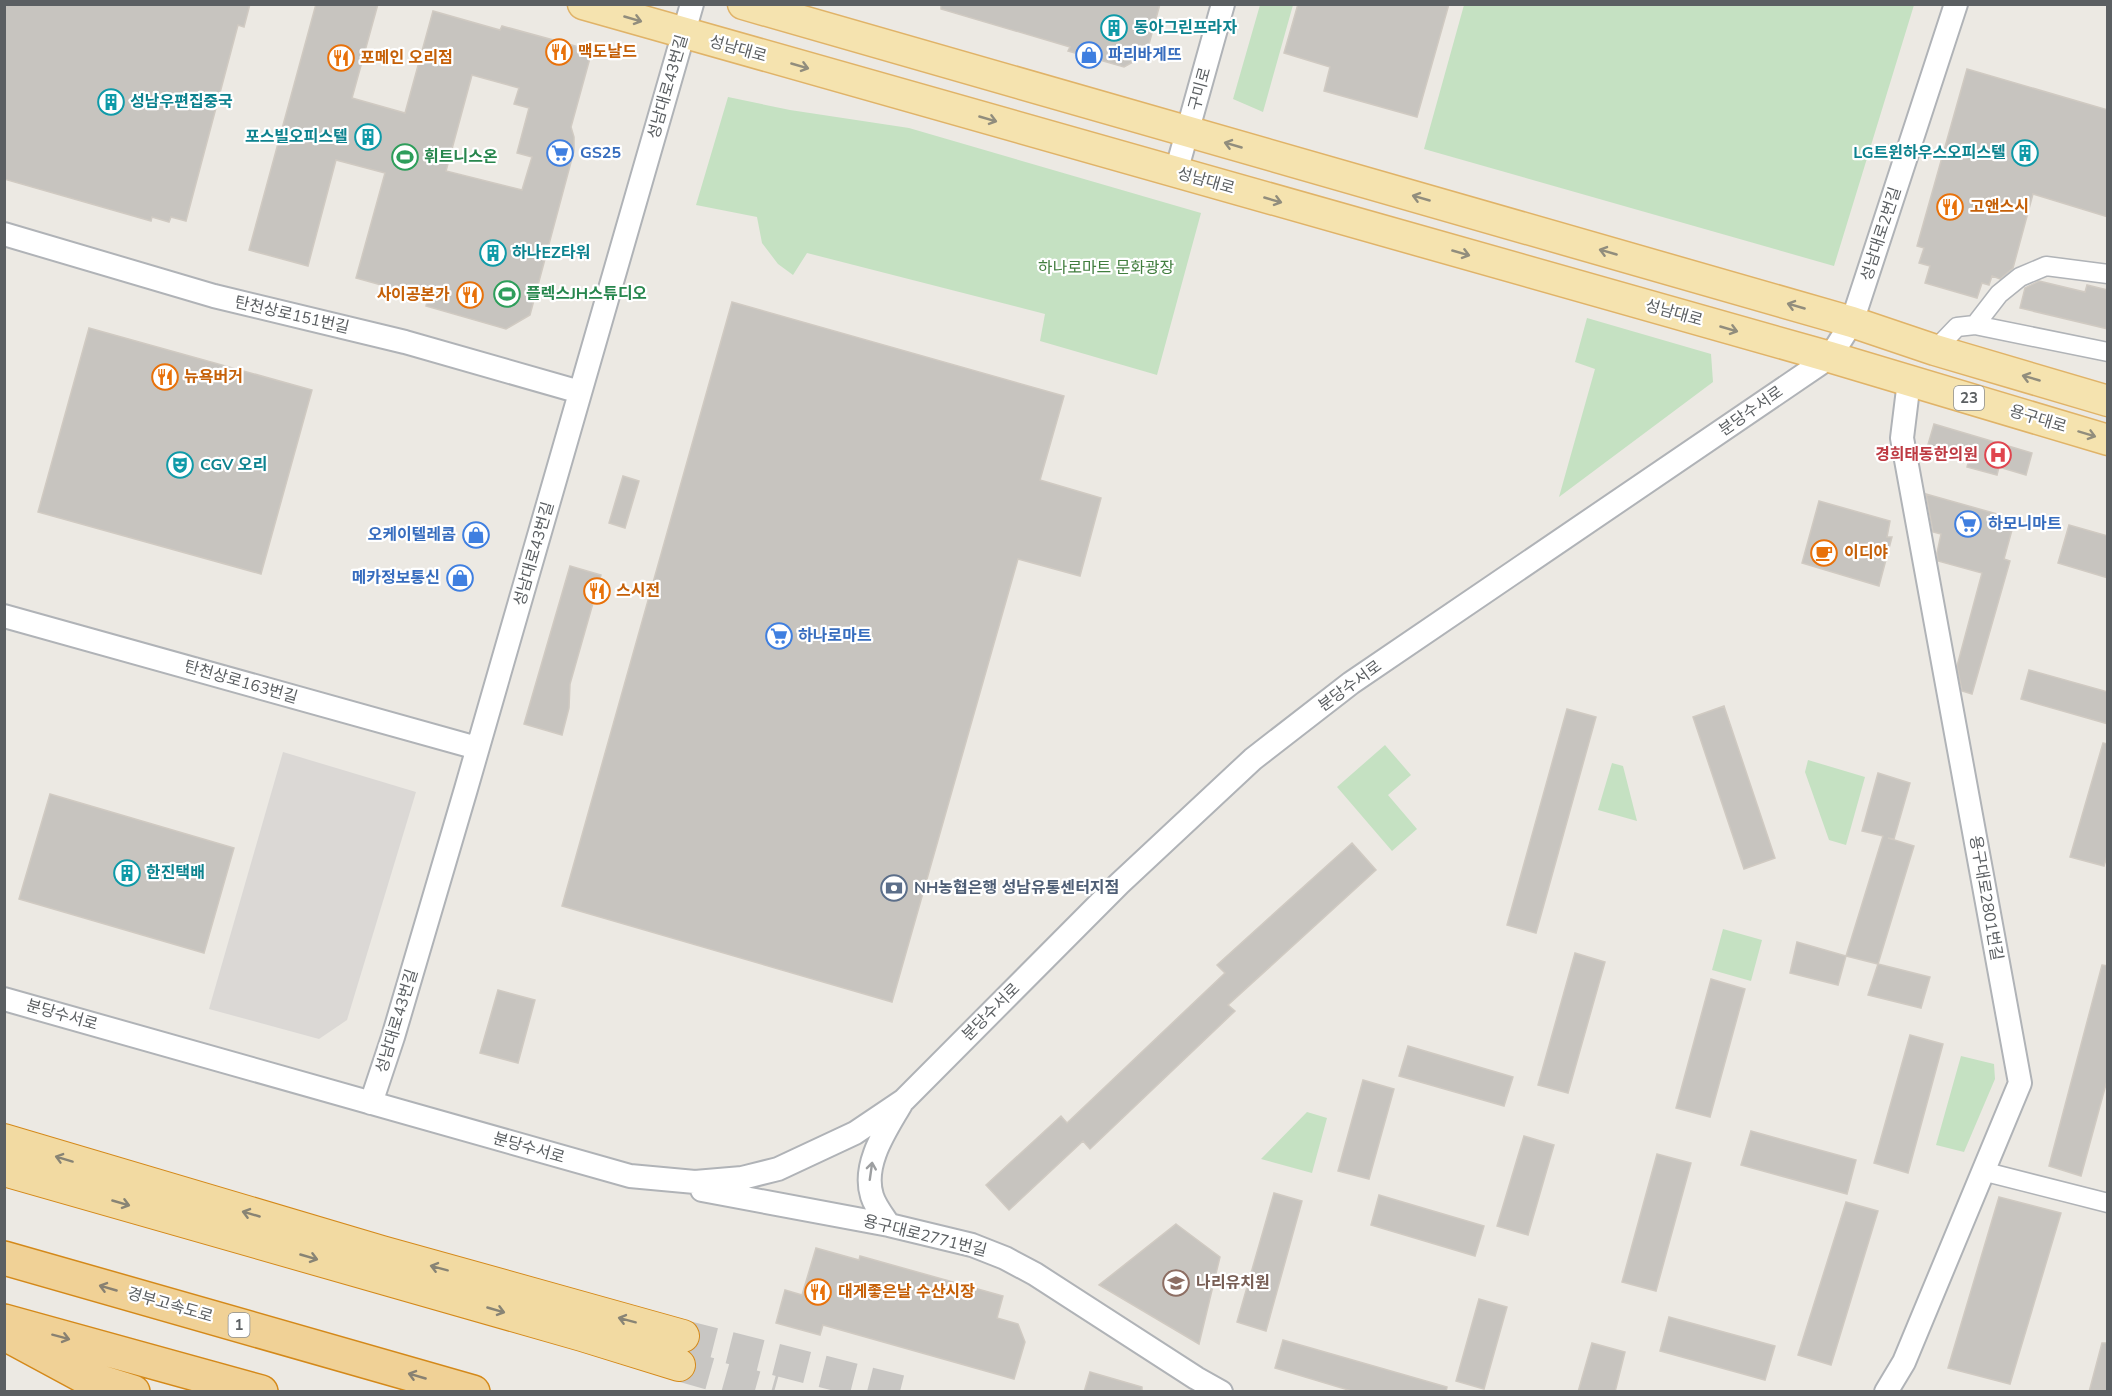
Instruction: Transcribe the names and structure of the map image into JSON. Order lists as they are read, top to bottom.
{
  "streets": {
    "highway": ["경부고속도로", "1"],
    "main road": ["성남대로", "23", "용구대로"],
    "street": [
      "성남대로43번길",
      "구미로",
      "성남대로2번길",
      "탄천상로151번길",
      "분당수서로",
      "탄천상로163번길",
      "용구대로2801번길",
      "용구대로2771번길"
    ]
  },
  "crossings": [
    ["성남대로", "성남대로43번길"],
    ["성남대로", "구미로"],
    ["성남대로", "성남대로2번길"],
    ["성남대로", "분당수서로"],
    ["성남대로", "용구대로"],
    ["성남대로43번길", "탄천상로151번길"],
    ["성남대로43번길", "분당수서로"],
    ["성남대로43번길", "탄천상로163번길"],
    ["성남대로2번길", "23"],
    ["성남대로2번길", "분당수서로"],
    ["성남대로2번길", "용구대로"],
    ["분당수서로", "용구대로"],
    ["분당수서로", "용구대로2771번길"],
    ["용구대로", "용구대로2801번길"]
  ],
  "parks": ["하나로마트 문화광장"],
  "places": {
    "building": [
      "동아그린프라자",
      "성남우편집중국",
      "포스빌오피스텔",
      "LG트윈하우스오피스텔",
      "하나EZ타워",
      "한진택배"
    ],
    "restaurant": [
      "맥도날드",
      "포메인 오리점",
      "고앤스시",
      "사이공본가",
      "뉴욕버거",
      "스시전",
      "대게좋은날 수산시장"
    ],
    "shop": ["파리바게뜨", "오케이텔레콤", "메카정보통신"],
    "supermarket": ["GS25", "하모니마트", "하나로마트"],
    "sports": ["휘트니스온", "플렉스JH스튜디오"],
    "hospital": ["경희태동한의원"],
    "theatre": ["CGV 오리"],
    "cafe": ["이디야"],
    "bank": ["NH농협은행 성남유통센터지점"],
    "school or university": ["나리유치원"]
  }
}
